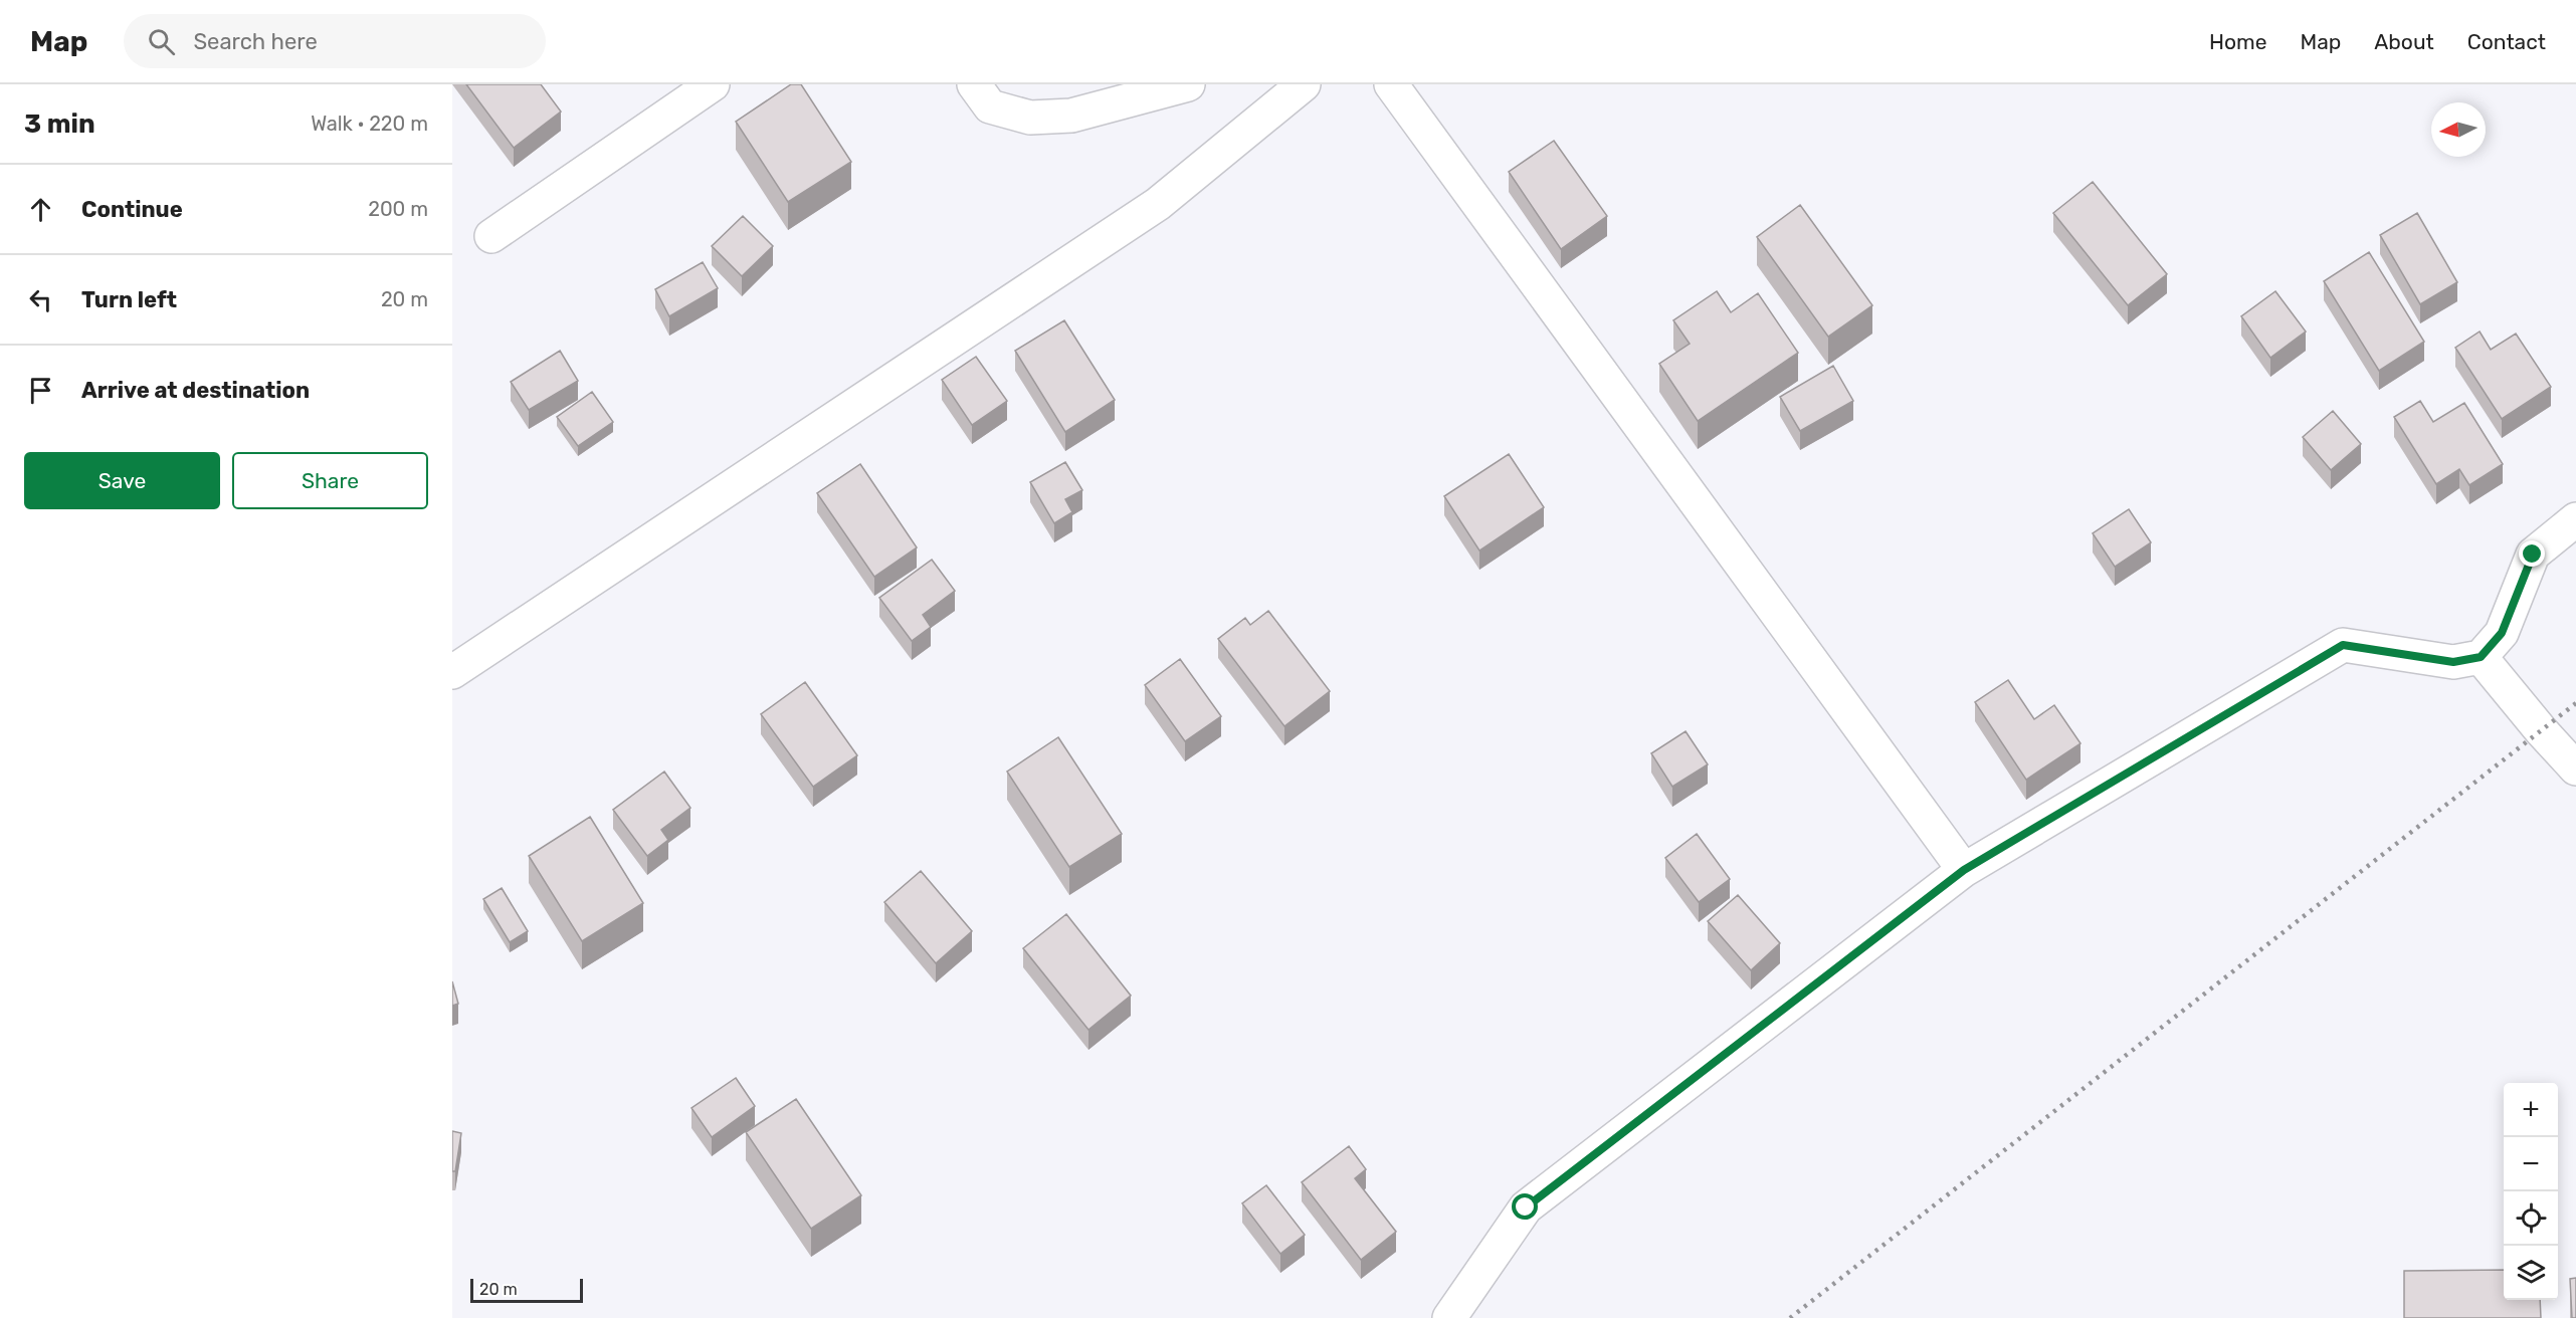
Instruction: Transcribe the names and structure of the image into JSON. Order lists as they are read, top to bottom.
{
  "scale_bar": "20 m",
  "north": "left",
  "page": {
    "header": "Map",
    "search": "Search here",
    "nav": [
      "Home",
      "Map",
      "About",
      "Contact"
    ],
    "heading": ["3 min", "Walk · 220 m"],
    "list": [
      ["Continue", "200 m"],
      ["Turn left", "20 m"],
      "Arrive at destination"
    ],
    "buttons": ["Save", "Share"],
    "map_buttons": ["+", "−"],
    "scale": "20 m"
  }
}
